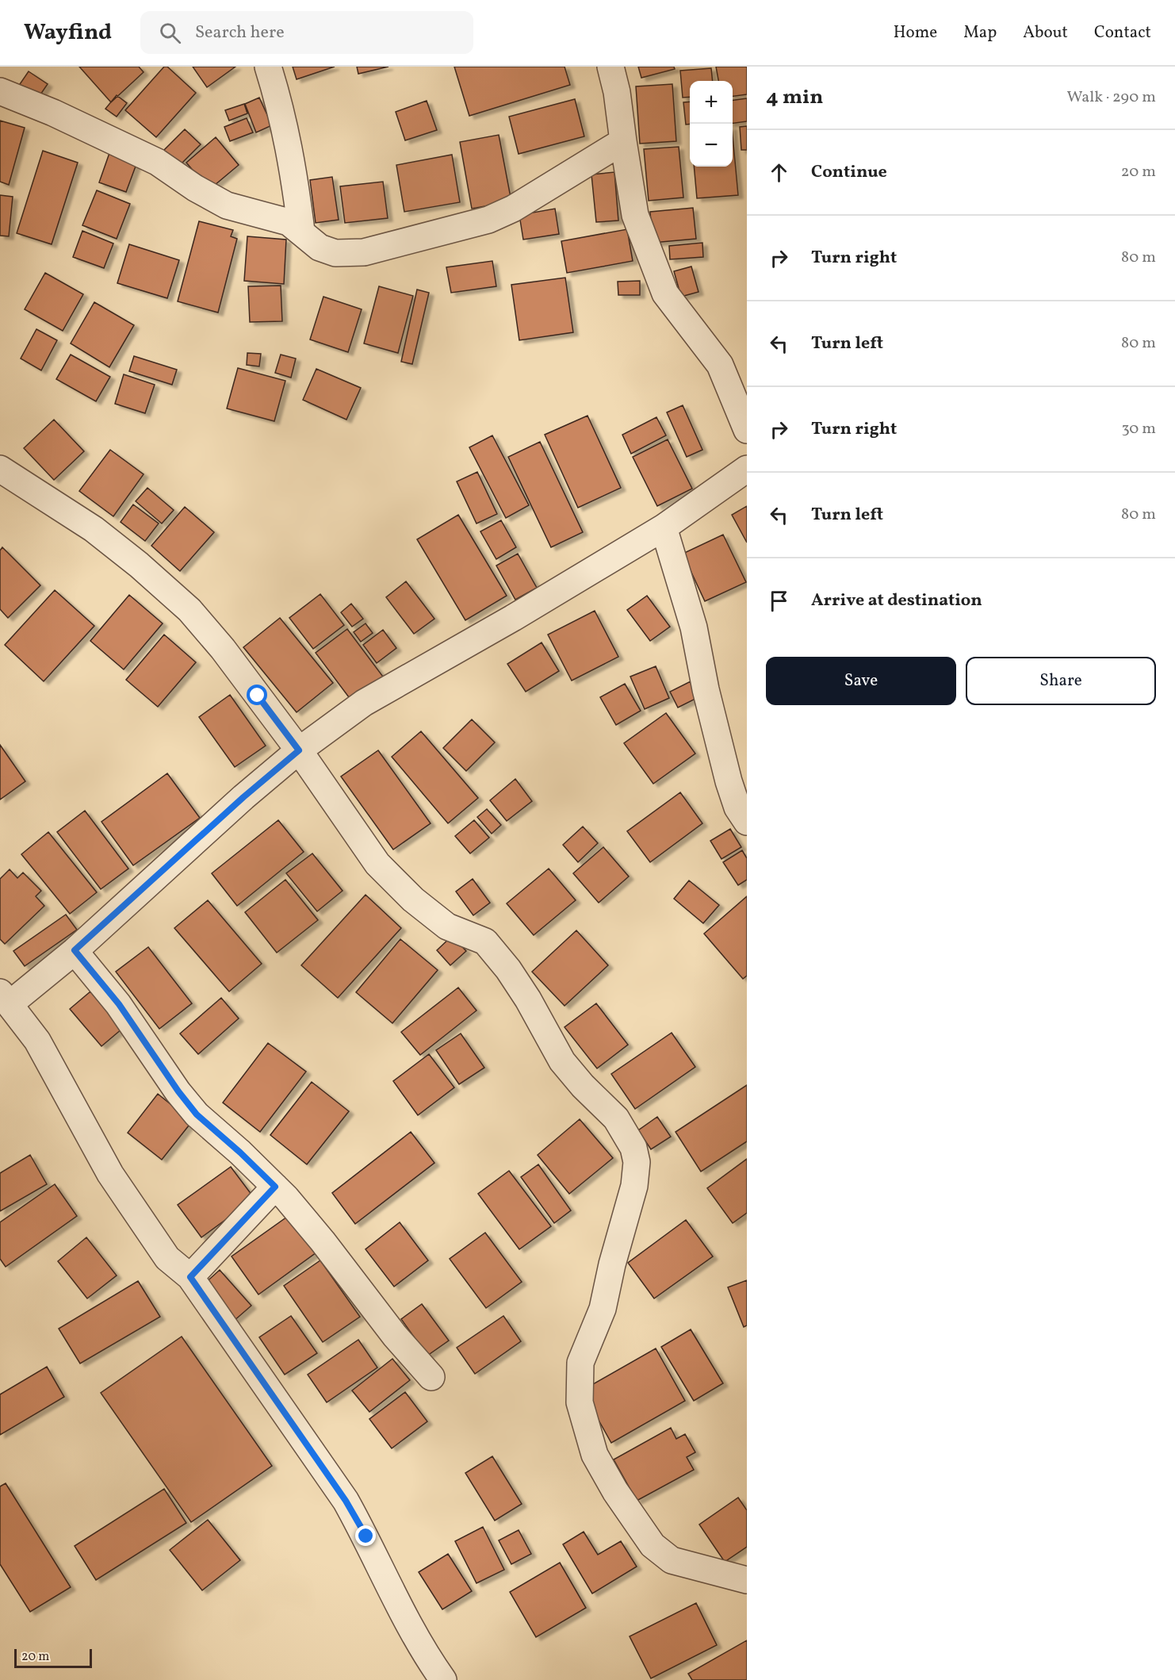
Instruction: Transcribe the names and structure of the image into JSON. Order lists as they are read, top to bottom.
{
  "scale_bar": "20 m",
  "page": {
    "header": "Wayfind",
    "search": "Search here",
    "nav": [
      "Home",
      "Map",
      "About",
      "Contact"
    ],
    "heading": ["4 min", "Walk · 290 m"],
    "map_buttons": ["+", "−"],
    "list": [
      ["Continue", "20 m"],
      ["Turn right", "80 m"],
      ["Turn left", "80 m"],
      ["Turn right", "30 m"],
      ["Turn left", "80 m"],
      "Arrive at destination"
    ],
    "buttons": ["Save", "Share"],
    "scale": "20 m"
  }
}
